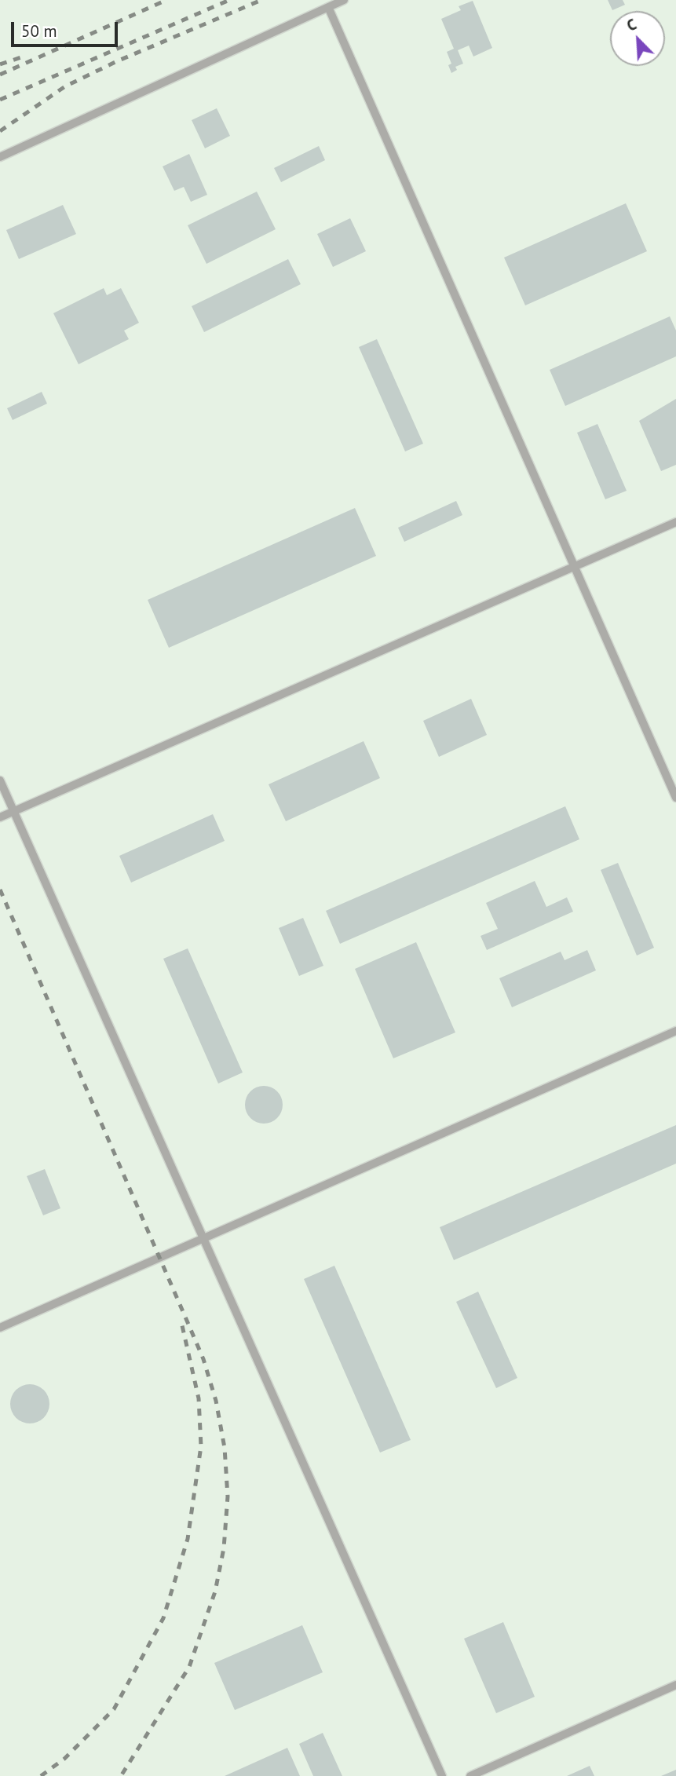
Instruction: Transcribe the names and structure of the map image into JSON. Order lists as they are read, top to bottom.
{
  "scale_bar": "50 m",
  "north": "top left"
}
